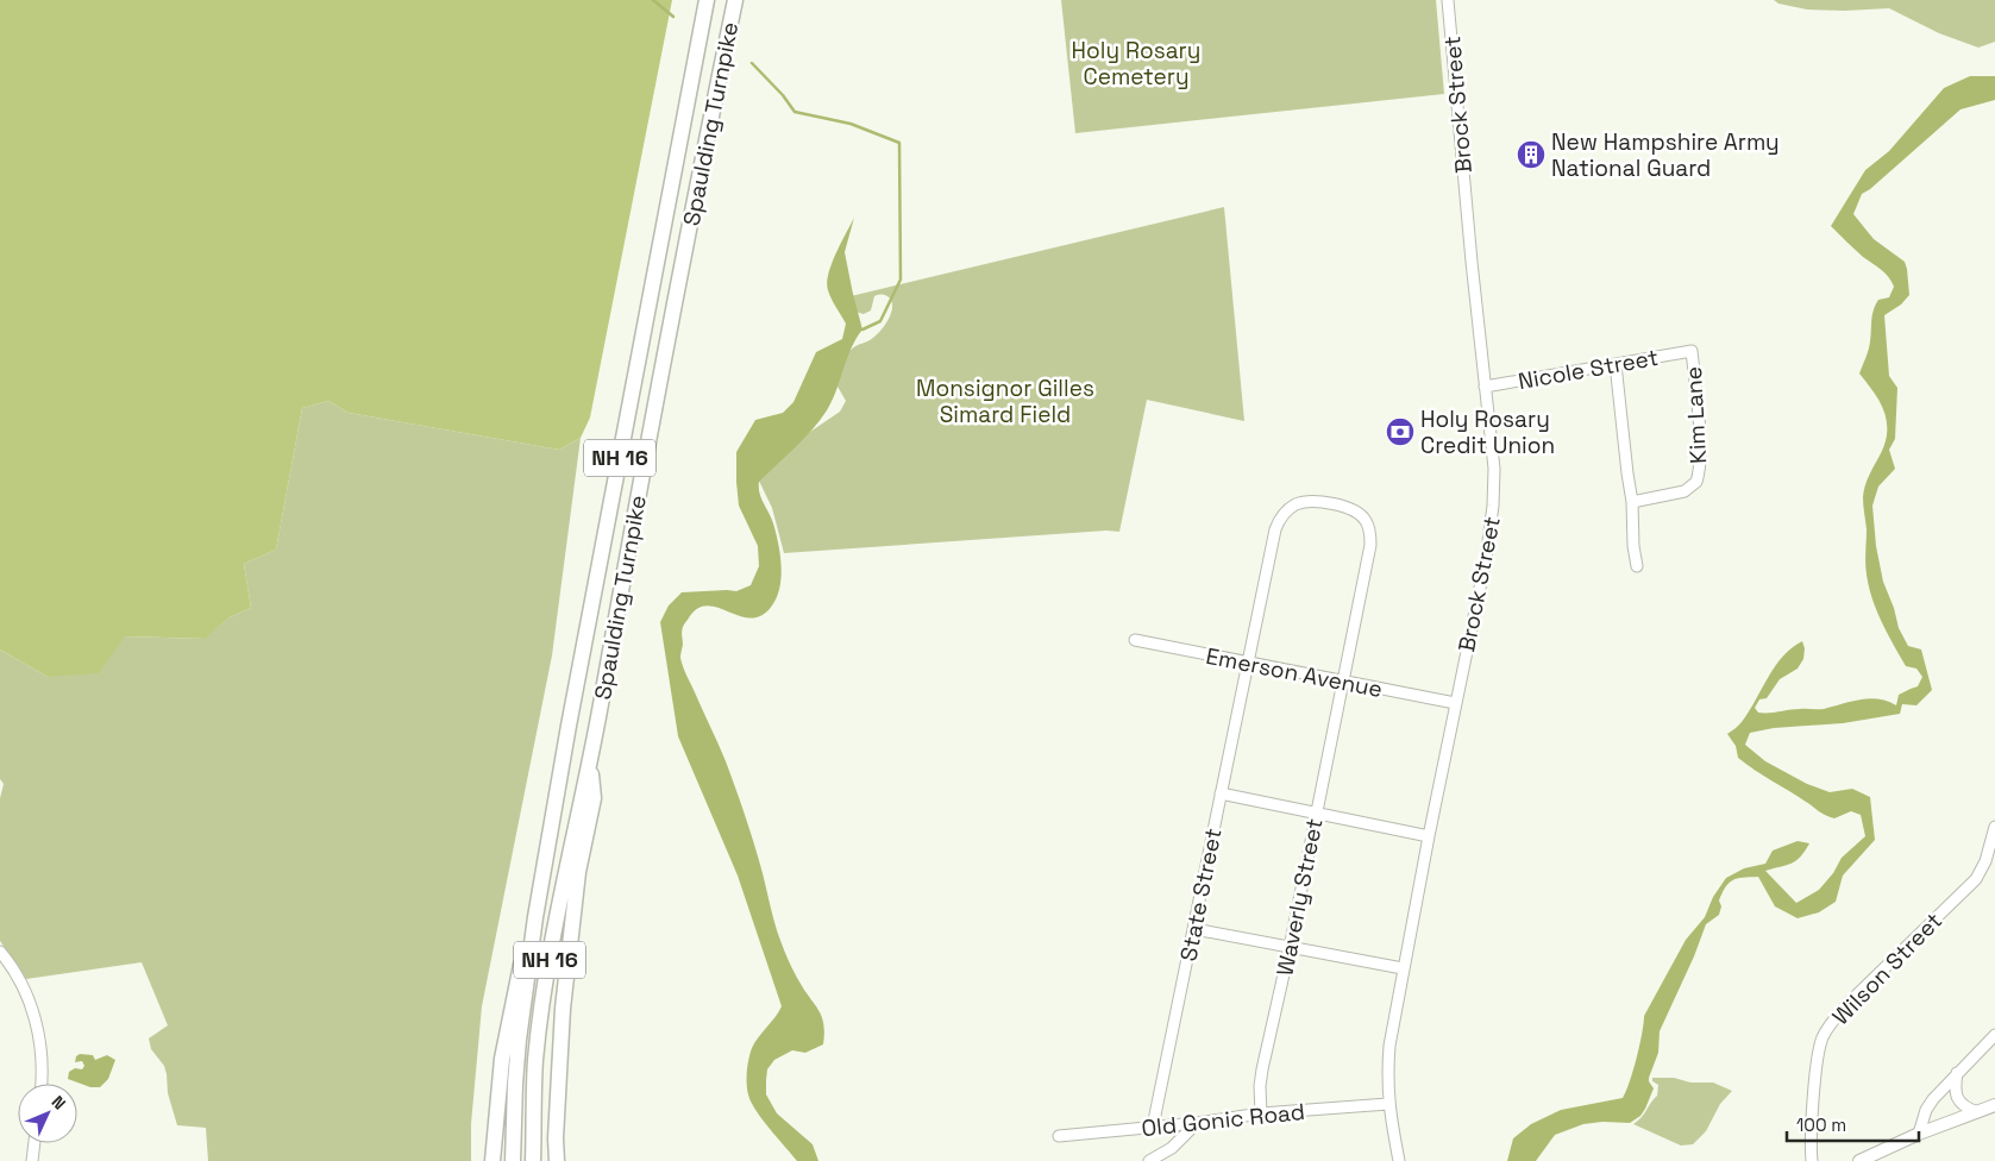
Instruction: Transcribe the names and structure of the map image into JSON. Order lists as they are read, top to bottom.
{
  "streets": {
    "highway": ["Spaulding Turnpike", "NH 16"],
    "street": [
      "Brock Street",
      "Nicole Street",
      "Kim Lane",
      "Emerson Avenue",
      "State Street",
      "Waverly Street",
      "Wilson Street",
      "Old Gonic Road"
    ]
  },
  "crossings": [
    ["Brock Street", "Nicole Street"],
    ["Brock Street", "Emerson Avenue"],
    ["Brock Street", "Old Gonic Road"],
    ["Nicole Street", "Kim Lane"],
    ["Emerson Avenue", "State Street"],
    ["Emerson Avenue", "Waverly Street"],
    ["State Street", "Waverly Street"],
    ["State Street", "Old Gonic Road"],
    ["Waverly Street", "Old Gonic Road"]
  ],
  "parks": ["Holy Rosary Cemetery", "Monsignor Gilles Simard Field"],
  "places": {
    "building": ["New Hampshire Army National Guard"],
    "bank": ["Holy Rosary Credit Union"]
  },
  "scale_bar": "100 m",
  "north": "top right"
}
